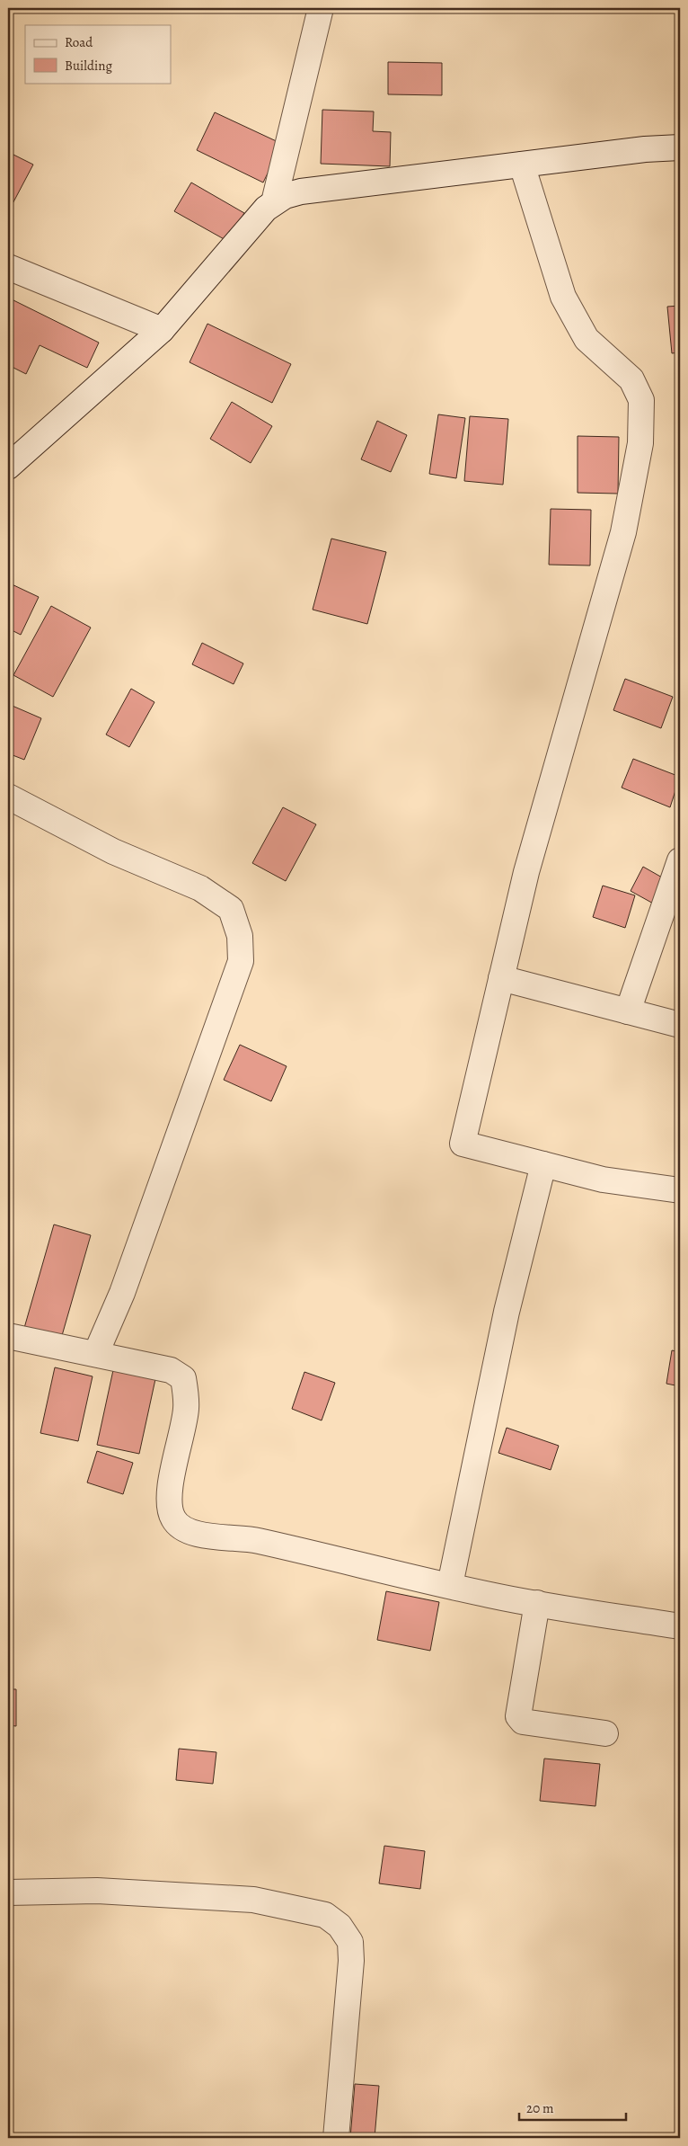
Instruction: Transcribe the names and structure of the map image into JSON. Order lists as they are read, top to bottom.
{
  "legend": ["Road", "Building"],
  "scale_bar": "20 m"
}
